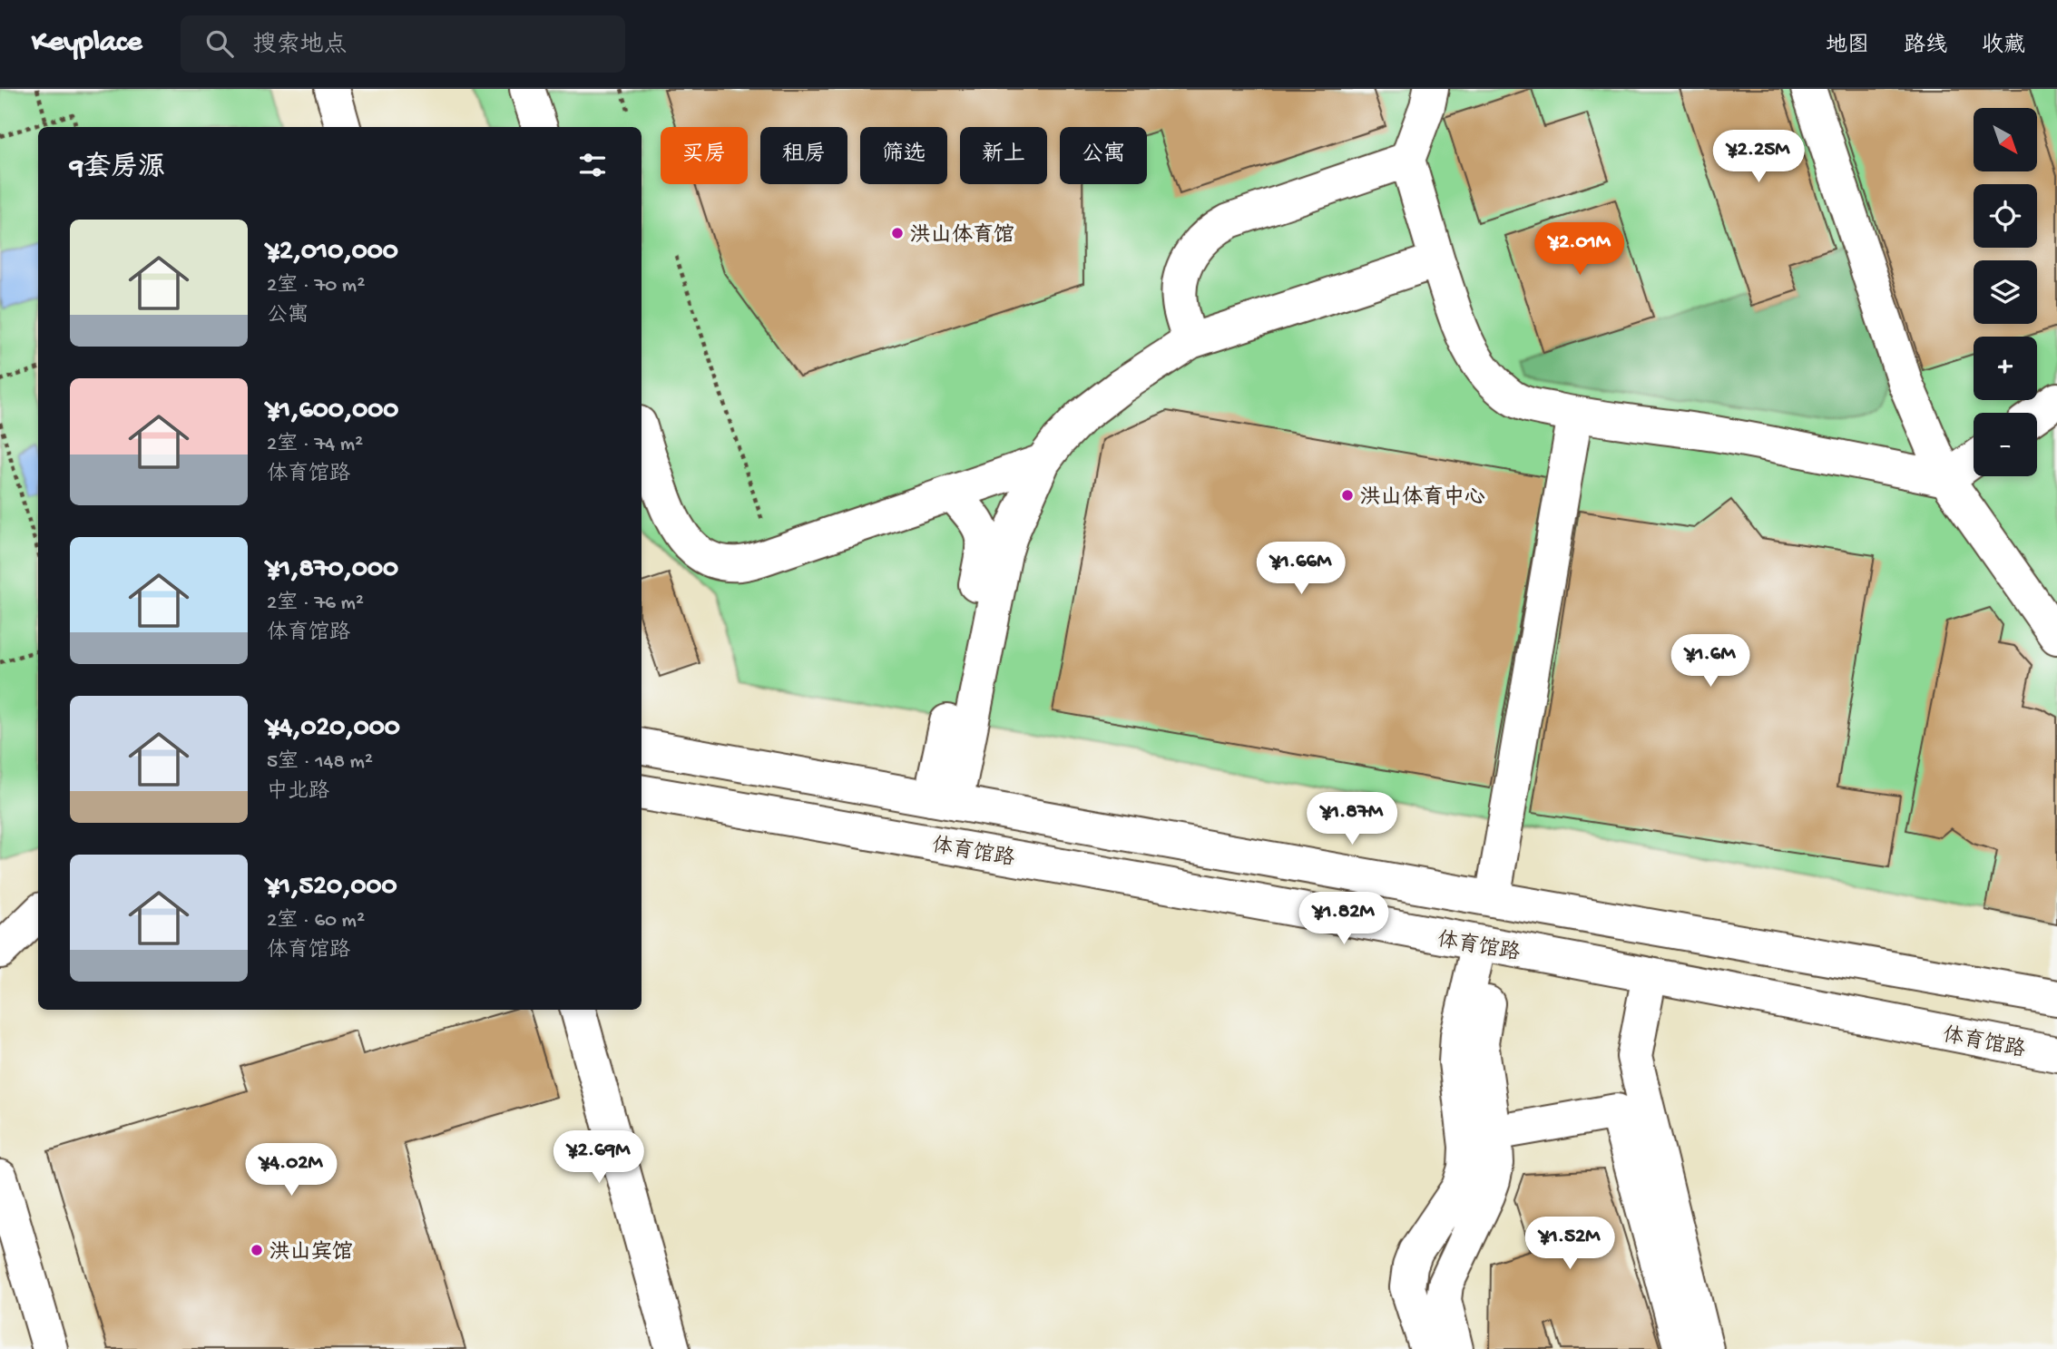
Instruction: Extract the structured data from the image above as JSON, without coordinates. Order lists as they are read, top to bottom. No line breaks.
{"streets":{"main road":["体育馆路"]},"places":["洪山体育馆","洪山体育中心","洪山宾馆"],"north":"bottom right","page":{"header":"Keyplace","search":"搜索地点","nav":["地图","路线","收藏"],"map_buttons":["+","−"],"chip":["买房","租房","筛选","新上","公寓"],"heading":"9套房源","price":["¥2.25M","¥2.01M","¥1.66M","¥1.6M","¥1.87M","¥1.82M","¥2.69M","¥4.02M","¥1.52M"],"list":[{"name":"¥2,010,000","note":"2室 · 70 m² · 公寓"},{"name":"¥1,600,000","note":"2室 · 74 m² · 体育馆路"},{"name":"¥1,870,000","note":"2室 · 76 m² · 体育馆路"},{"name":"¥4,020,000","note":"5室 · 148 m² · 中北路"},{"name":"¥1,520,000","note":"2室 · 60 m² · 体育馆路"}]}}
